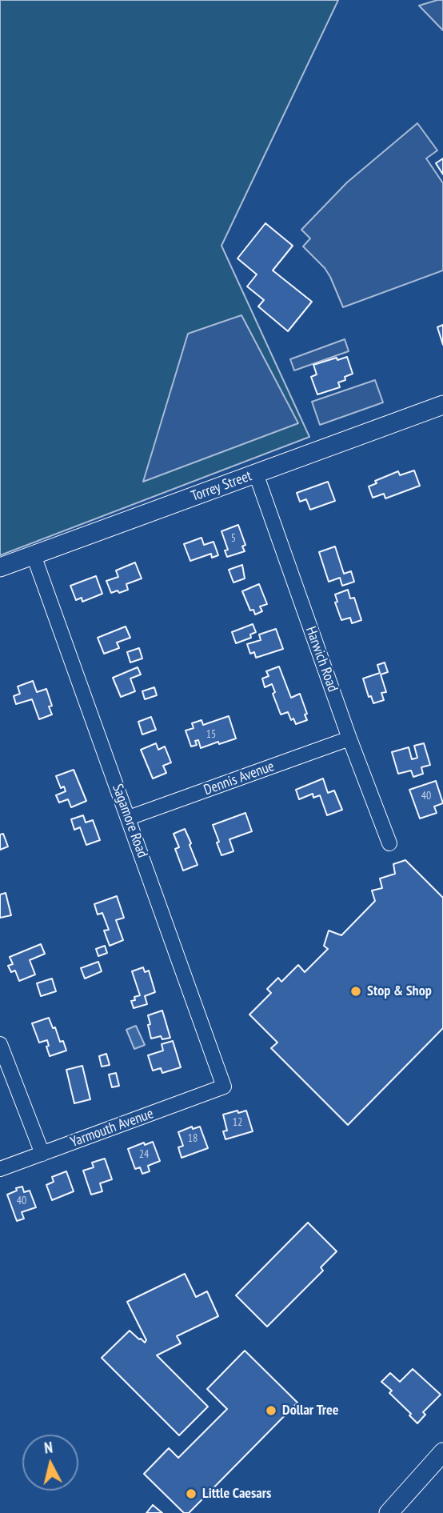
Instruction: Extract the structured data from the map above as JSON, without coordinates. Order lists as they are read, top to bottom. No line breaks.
{"streets":{"main road":["Torrey Street"],"street":["Harwich Road","Dennis Avenue","Sagamore Road","Yarmouth Avenue"]},"crossings":[["Torrey Street","Harwich Road"],["Torrey Street","Sagamore Road"],["Harwich Road","Dennis Avenue"],["Dennis Avenue","Sagamore Road"],["Sagamore Road","Yarmouth Avenue"]],"places":["Stop & Shop","Dollar Tree","Little Caesars"],"house_numbers":["5","15","40","12","18","24","40"],"north":"top"}
